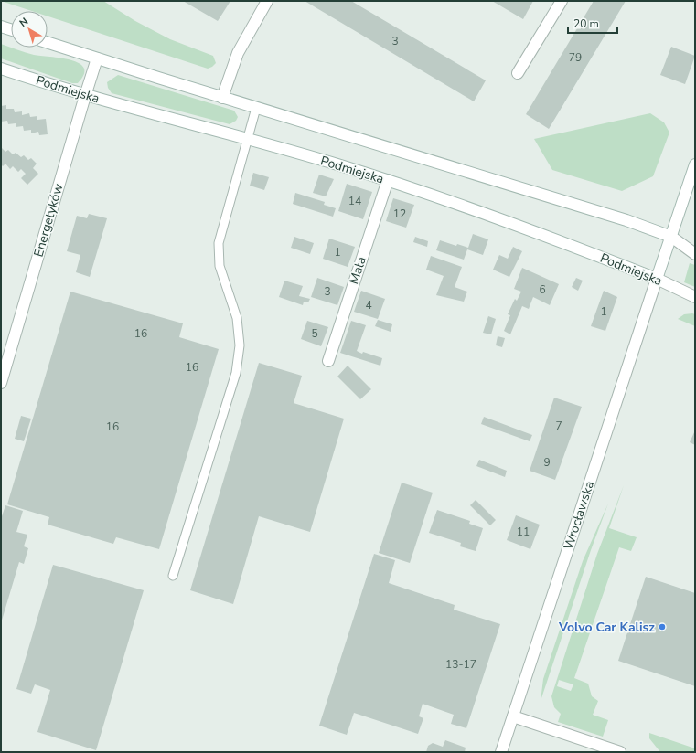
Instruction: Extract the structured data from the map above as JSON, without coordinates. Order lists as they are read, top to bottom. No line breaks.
{"streets":{"main road":["Podmiejska","Energetyków","Mała","Wrocławska"]},"crossings":[["Podmiejska","Energetyków"],["Podmiejska","Mała"],["Podmiejska","Wrocławska"]],"places":["Volvo Car Kalisz"],"house_numbers":["3","79","14","12","1","6","3","4","1","16","5","16","7","16","9","11","13-17"],"scale_bar":"20 m","north":"top left"}
